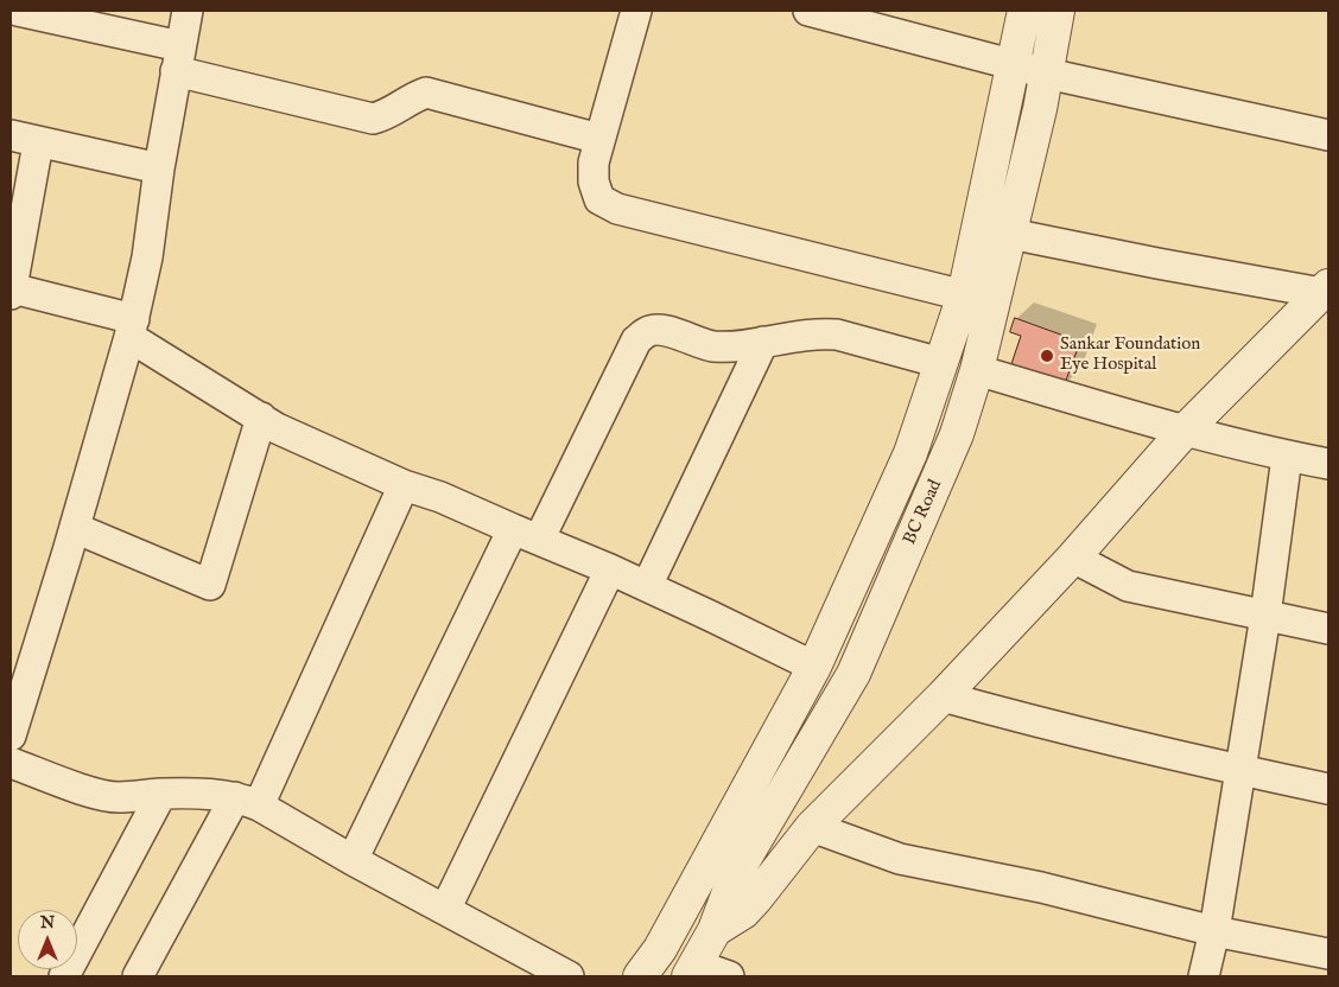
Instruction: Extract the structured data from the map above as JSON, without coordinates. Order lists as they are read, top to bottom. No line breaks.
{"streets":{"street":["BC Road"]},"places":["Sankar Foundation Eye Hospital"],"north":"top"}
